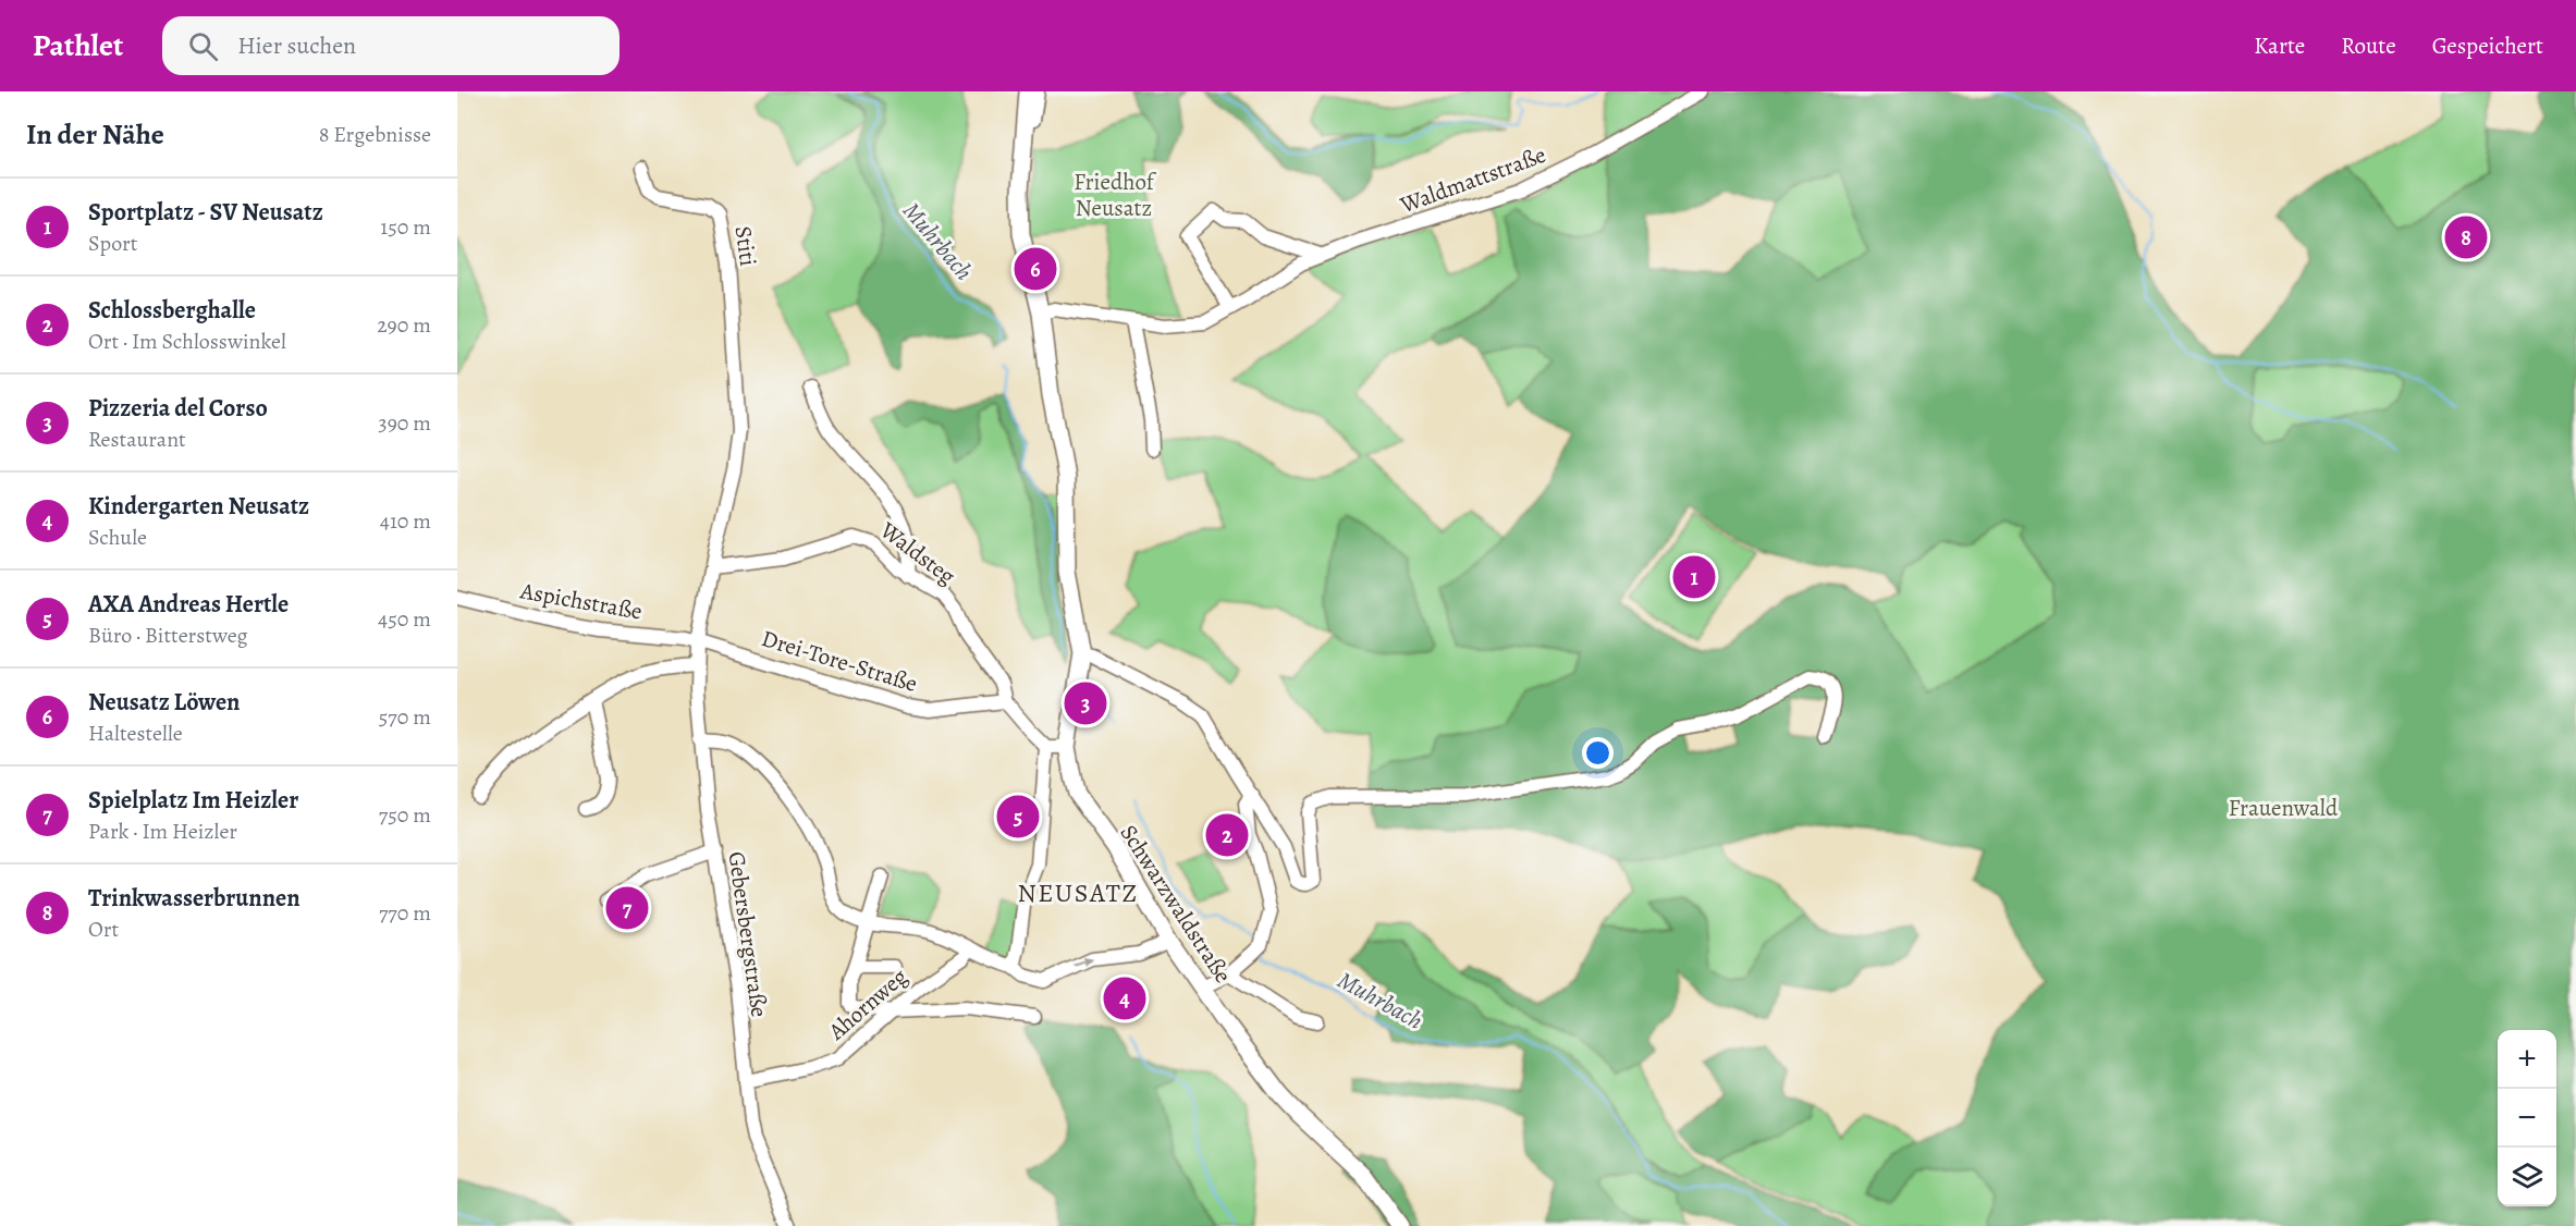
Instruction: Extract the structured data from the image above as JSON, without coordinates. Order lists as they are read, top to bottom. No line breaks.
{"streets":{"main road":["Schwarzwaldstraße"],"street":["Waldmattstraße","Stiti","Waldsteg","Aspichstraße","Drei-Tore-Straße","Gebersbergstraße","Ahornweg"]},"crossings":[["Waldmattstraße","Schwarzwaldstraße"],["Stiti","Gebersbergstraße"],["Waldsteg","Drei-Tore-Straße"],["Waldsteg","Gebersbergstraße"],["Aspichstraße","Drei-Tore-Straße"],["Aspichstraße","Gebersbergstraße"],["Drei-Tore-Straße","Gebersbergstraße"],["Gebersbergstraße","Ahornweg"]],"districts":["NEUSATZ"],"water":["Muhrbach"],"parks":["Friedhof Neusatz","Frauenwald"],"page":{"header":"Pathlet","search":"Hier suchen","nav":["Karte","Route","Gespeichert"],"heading":["In der Nähe","8 Ergebnisse"],"list":[{"mark":"1","name":"Sportplatz - SV Neusatz","note":"Sport","value":"150 m"},{"mark":"2","name":"Schlossberghalle","note":"Ort · Im Schlosswinkel","value":"290 m"},{"mark":"3","name":"Pizzeria del Corso","note":"Restaurant","value":"390 m"},{"mark":"4","name":"Kindergarten Neusatz","note":"Schule","value":"410 m"},{"mark":"5","name":"AXA Andreas Hertle","note":"Büro · Bitterstweg","value":"450 m"},{"mark":"6","name":"Neusatz Löwen","note":"Haltestelle","value":"570 m"},{"mark":"7","name":"Spielplatz Im Heizler","note":"Park · Im Heizler","value":"750 m"},{"mark":"8","name":"Trinkwasserbrunnen","note":"Ort","value":"770 m"}],"pins":["8","6","1","3","5","2","7","4"],"map_buttons":["+","−"]}}
